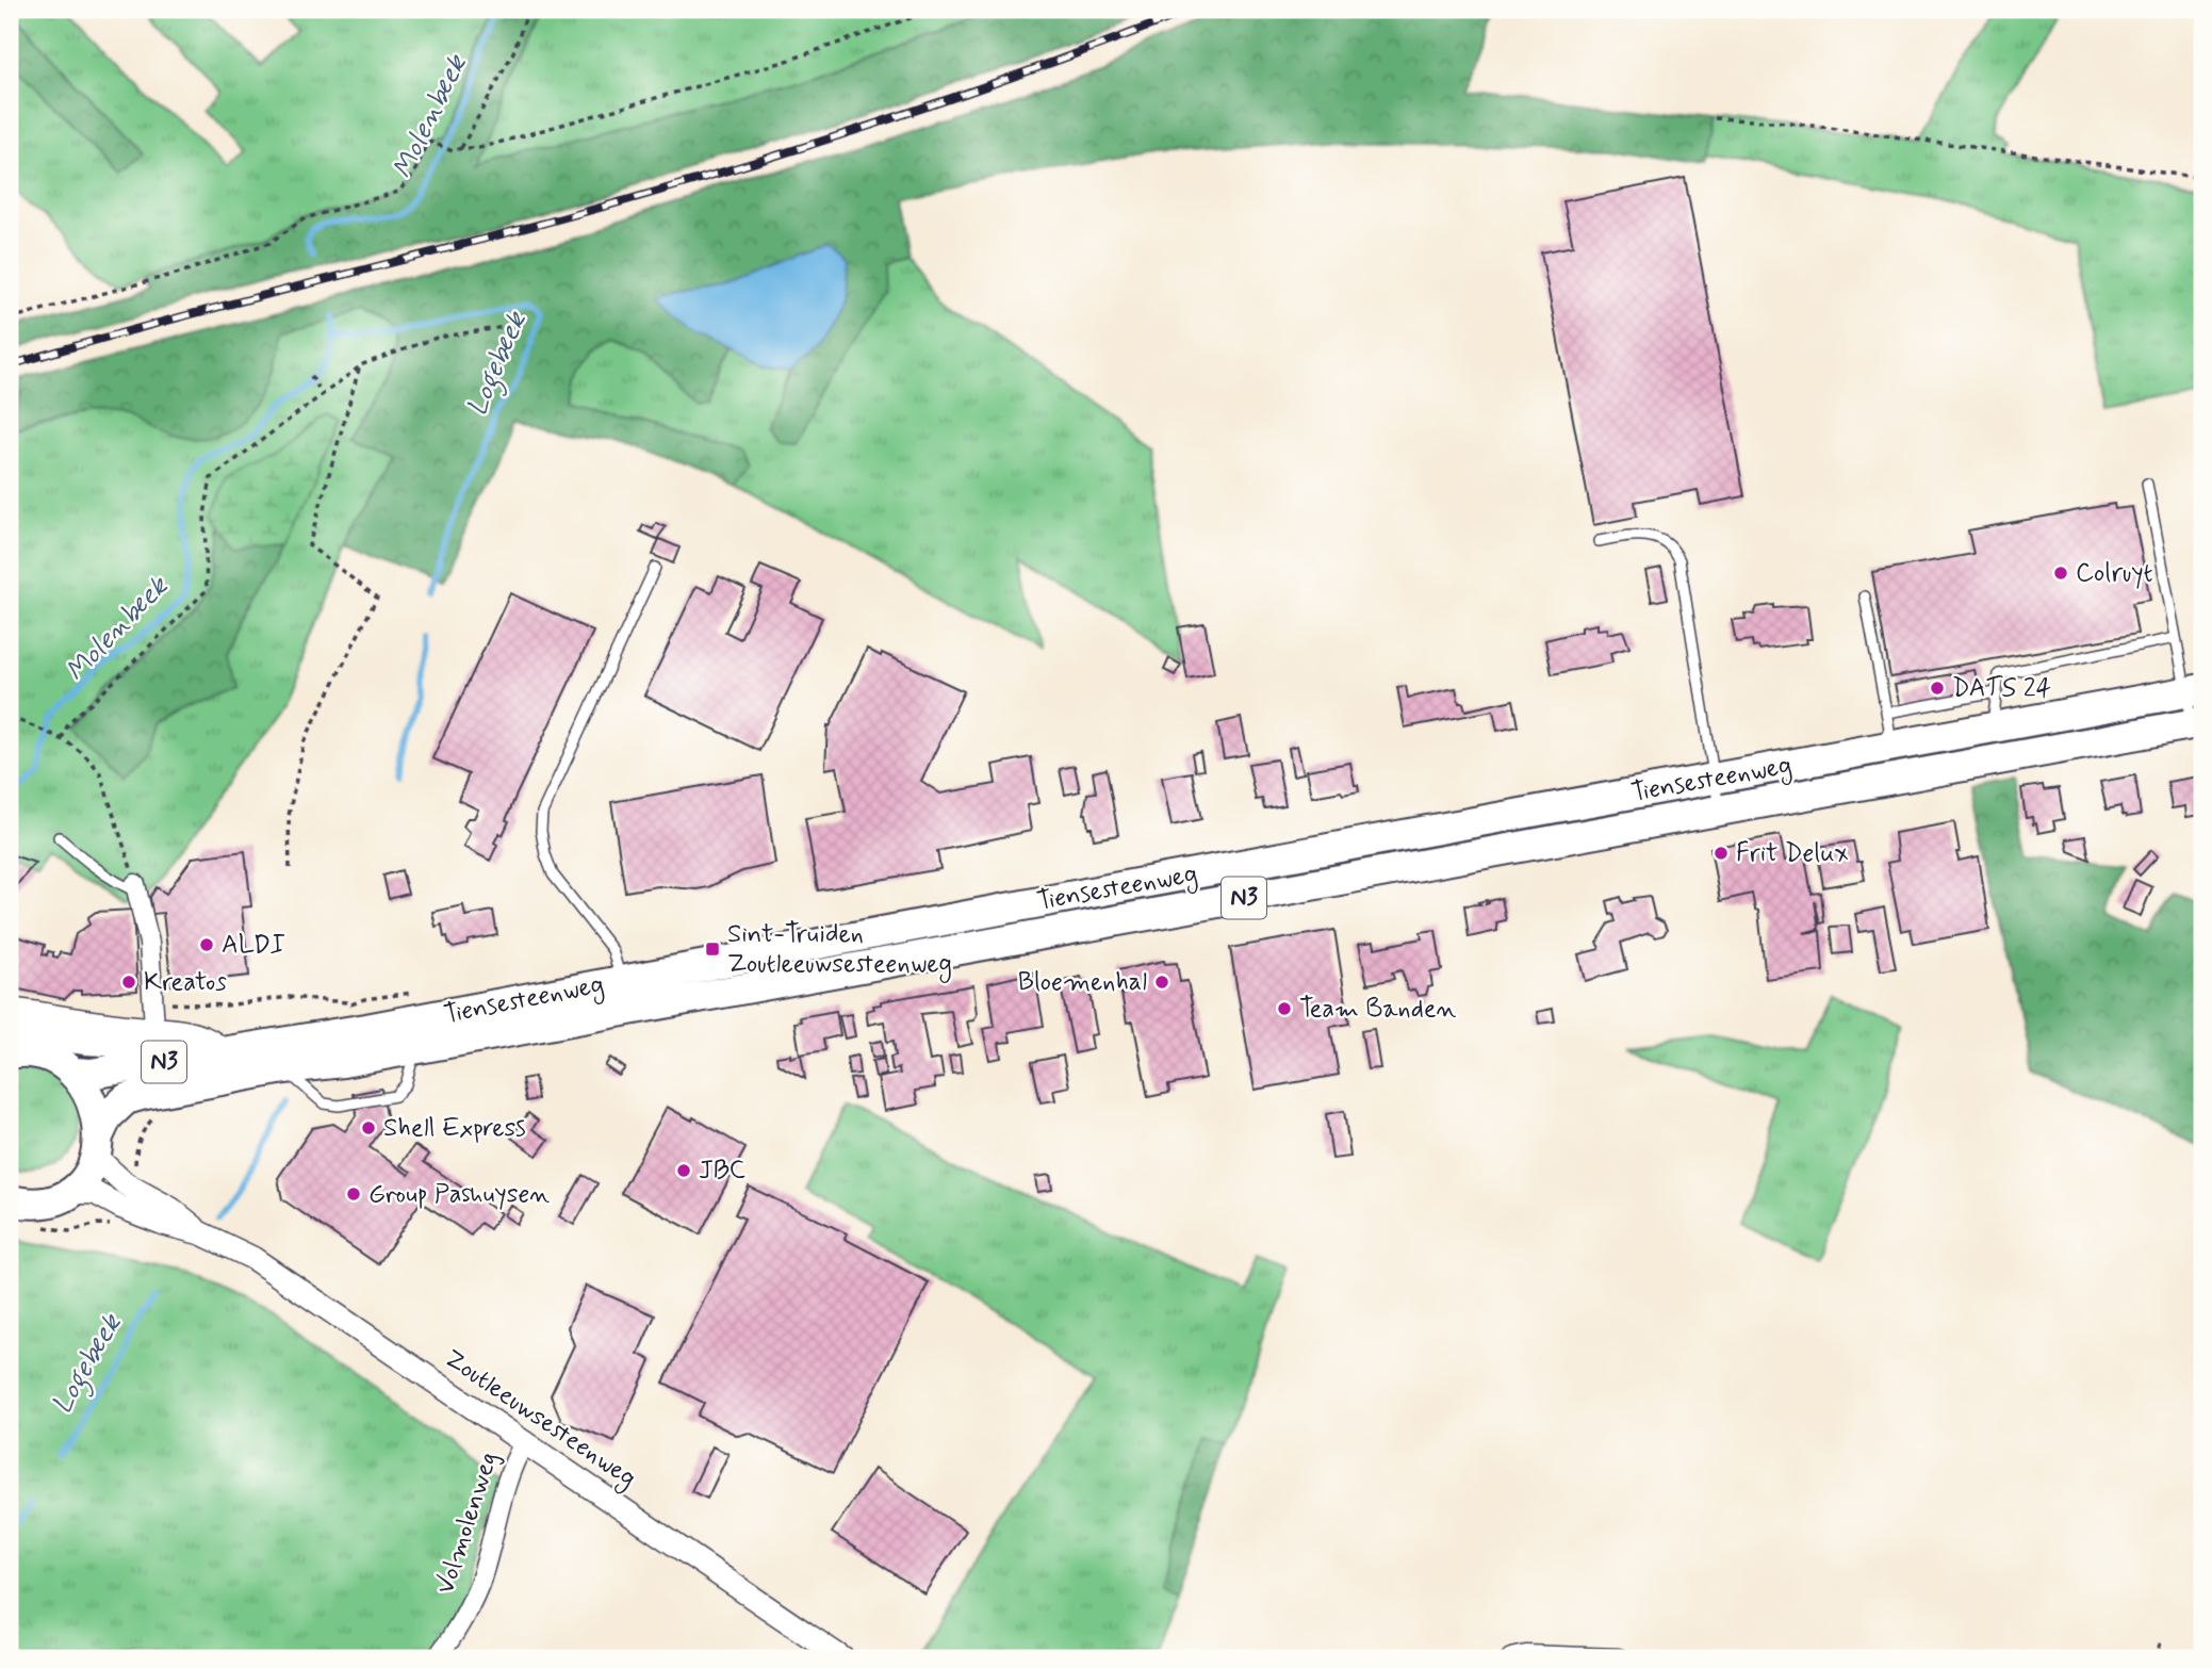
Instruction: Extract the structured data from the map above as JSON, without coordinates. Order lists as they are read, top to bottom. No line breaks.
{"streets":{"main road":["Tiensesteenweg","N3"],"street":["Zoutleeuwsesteenweg","Volmolenweg"]},"crossings":[["Tiensesteenweg","N3"],["Tiensesteenweg","Zoutleeuwsesteenweg"],["N3","Zoutleeuwsesteenweg"],["Zoutleeuwsesteenweg","Volmolenweg"]],"water":["Molenbeek","Logebeek"],"places":{"other":["Colruyt","DATS 24","Frit Delux","ALDI","Kreatos","Bloemenhal","Team Banden","Shell Express","JBC","Group Pashuysen"],"transit":["Sint-Truiden Zoutleeuwsesteenweg"]}}
